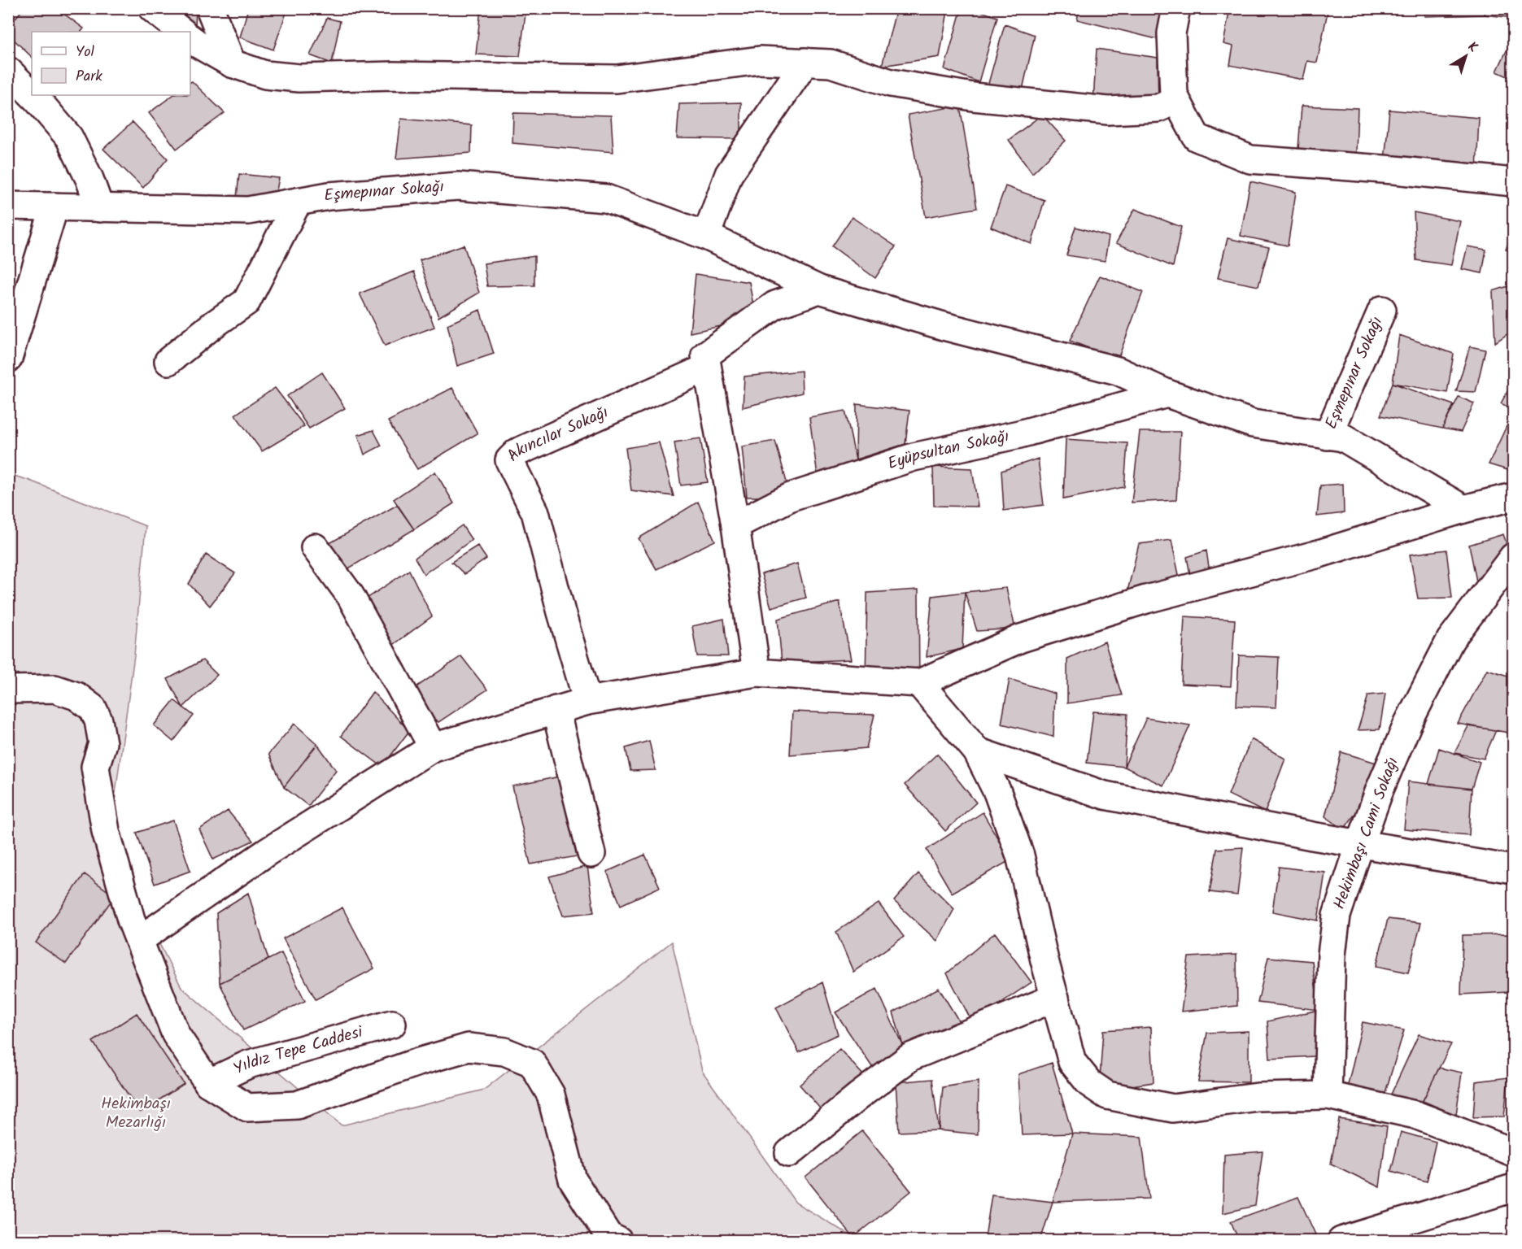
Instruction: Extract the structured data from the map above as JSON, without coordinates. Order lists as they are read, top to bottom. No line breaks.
{"streets":{"street":["Eşmepınar Sokağı","Akıncılar Sokağı","Eyüpsultan Sokağı","Hekimbaşı Cami Sokağı","Yıldız Tepe Caddesi"]},"crossings":[["Eşmepınar Sokağı","Eyüpsultan Sokağı"]],"parks":["Hekimbaşı Mezarlığı"],"legend":["Yol","Park"],"north":"top right"}
